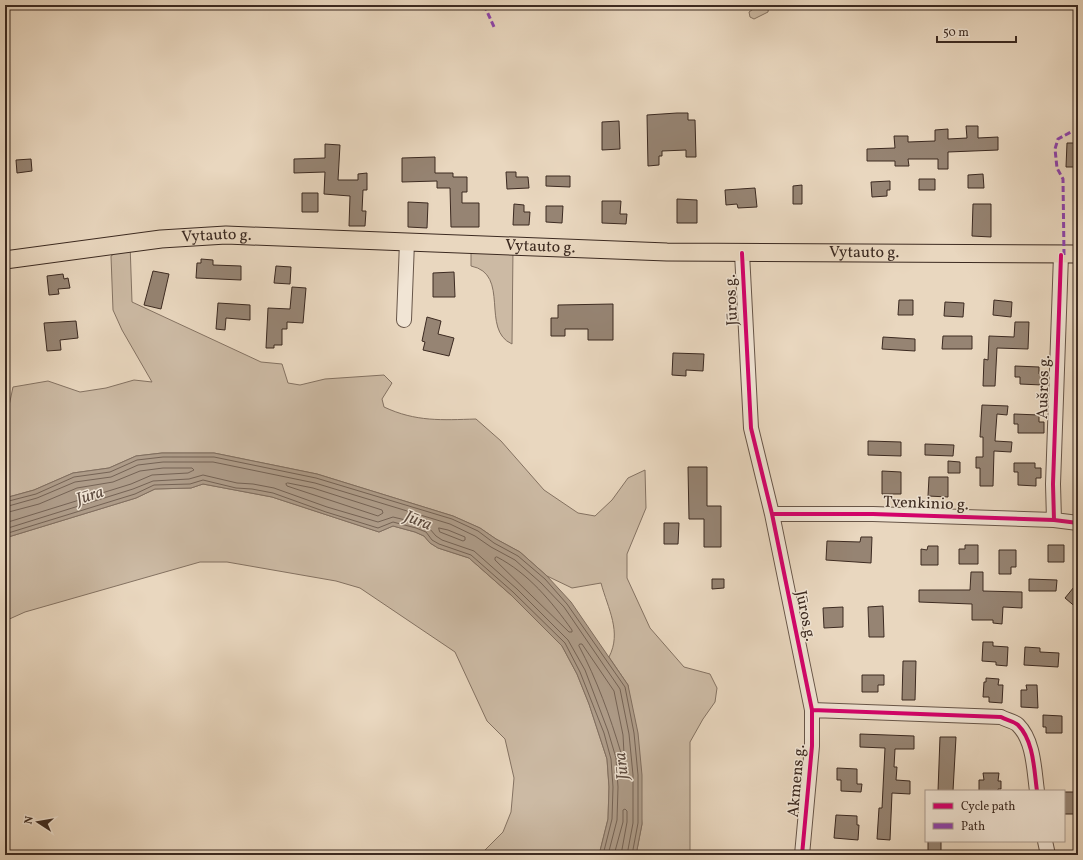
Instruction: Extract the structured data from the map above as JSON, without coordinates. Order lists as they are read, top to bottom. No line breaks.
{"streets":{"main road":["Vytauto g."],"street":["Jūros g.","Aušros g.","Tvenkinio g.","Akmens g."]},"crossings":[["Vytauto g.","Jūros g."],["Vytauto g.","Aušros g."],["Jūros g.","Tvenkinio g."],["Jūros g.","Akmens g."],["Aušros g.","Tvenkinio g."]],"water":["Jūra"],"legend":["Cycle path","Path"],"scale_bar":"50 m","north":"left"}
